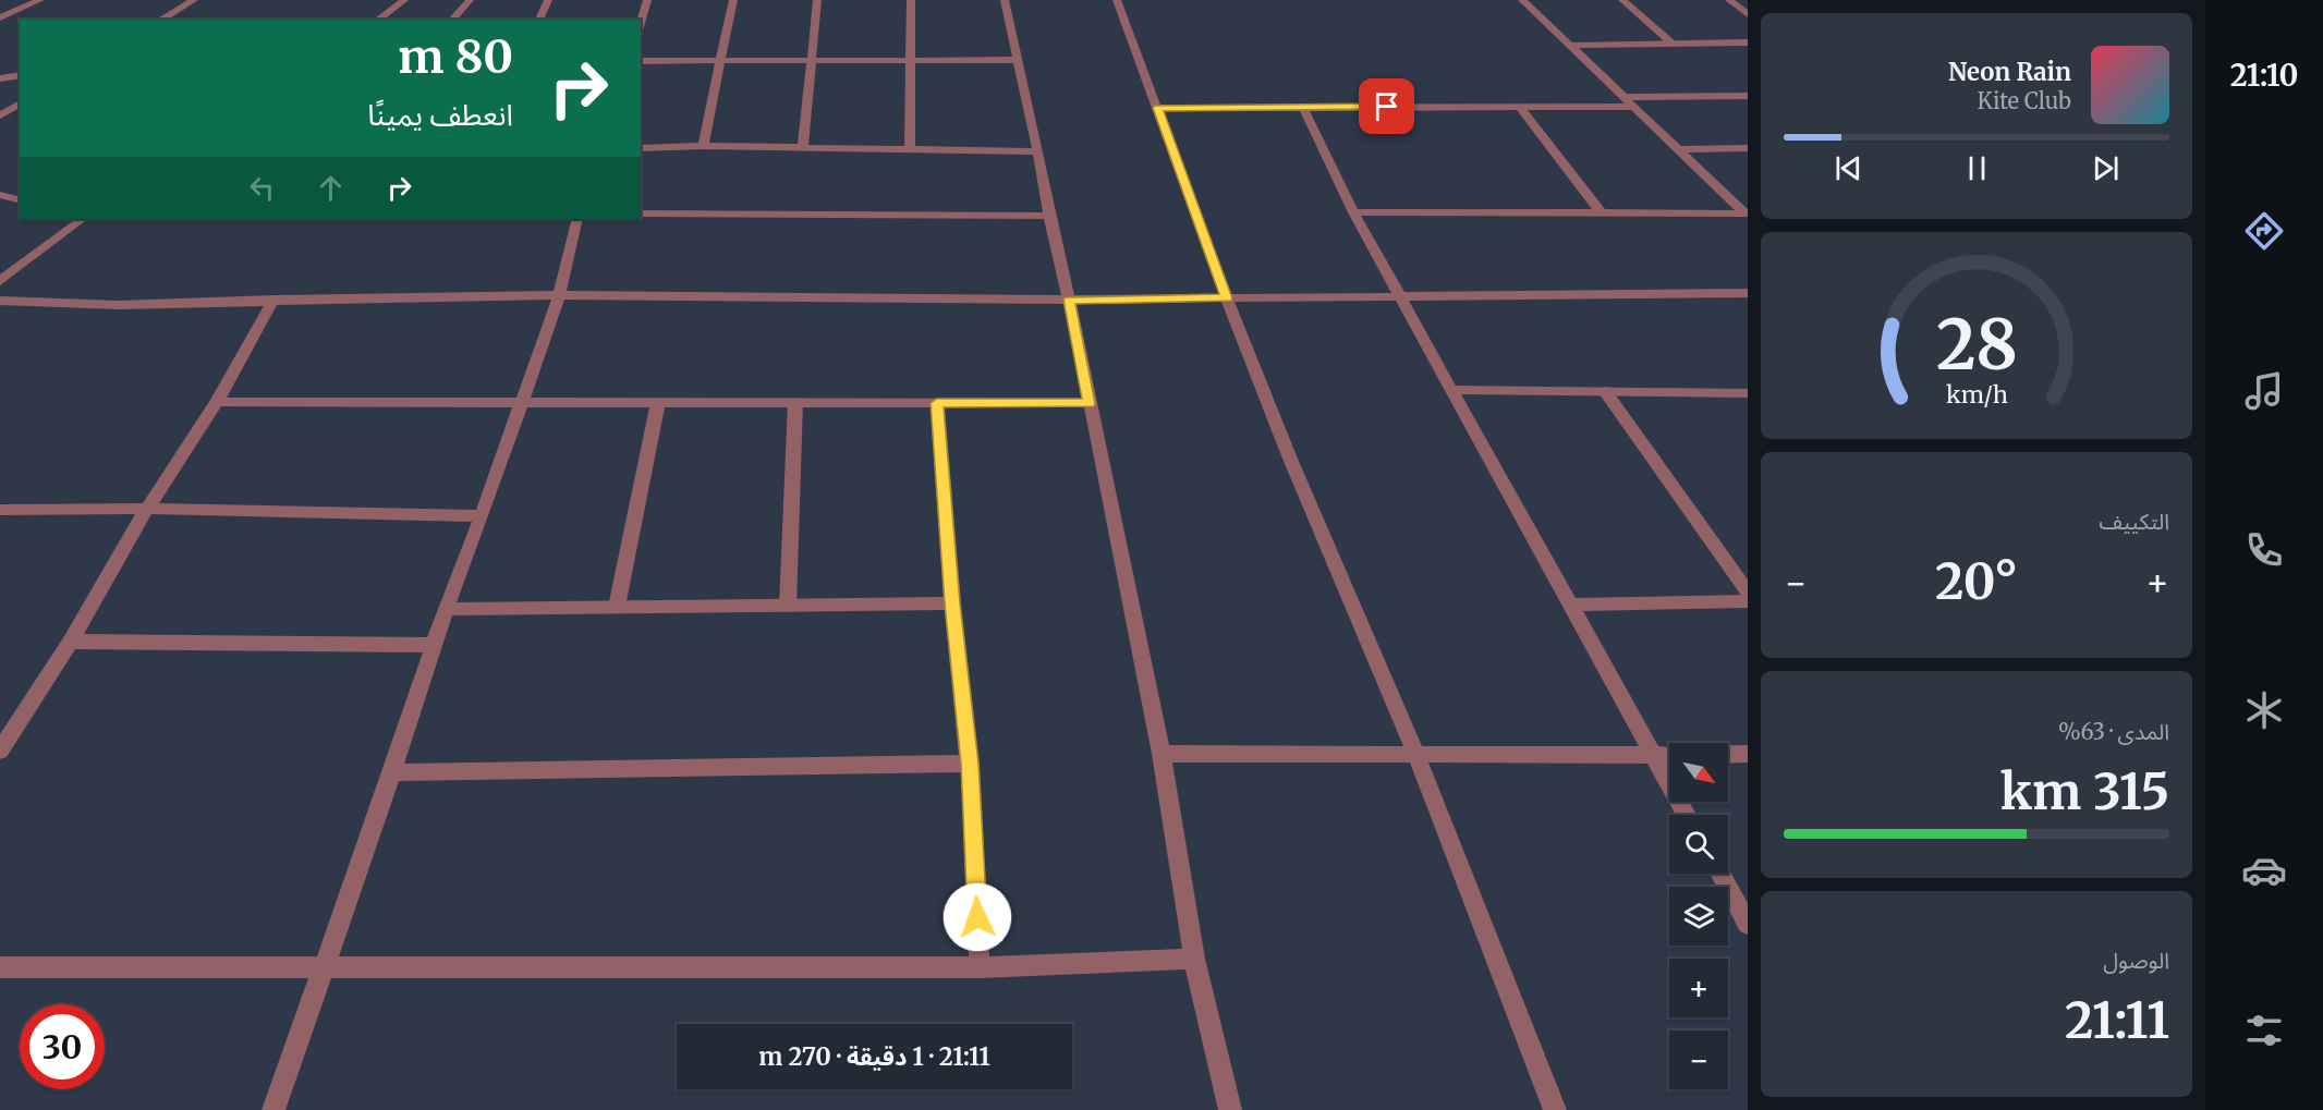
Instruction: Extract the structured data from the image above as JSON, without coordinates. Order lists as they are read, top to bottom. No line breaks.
{"north":"bottom right","page":{"tabs":"21:10","turn":["80 m","انعطف يمينًا"],"song":["Neon Rain","Kite Club"],"tile":["التكييف",["المدى · 63%","315 km"],["الوصول","21:11"]],"heat":["−","20°","+"],"map_buttons":["+","−"],"limit":"30","trip":"21:11 · 1 دقيقة · 270 m","gauge":["28","km/h"]}}
